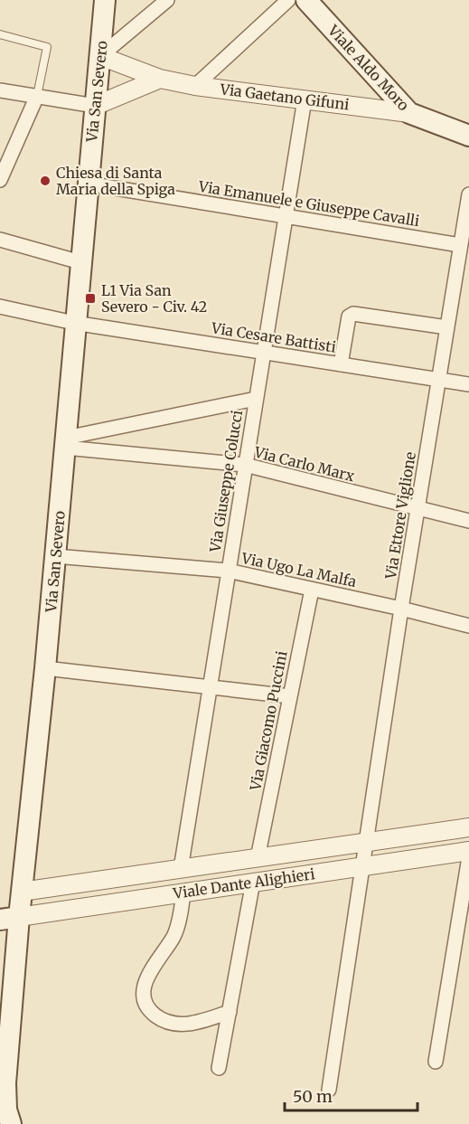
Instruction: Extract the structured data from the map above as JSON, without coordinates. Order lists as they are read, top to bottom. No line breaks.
{"streets":{"main road":["Viale Aldo Moro","Via San Severo"],"street":["Via Gaetano Gifuni","Via Emanuele e Giuseppe Cavalli","Via Cesare Battisti","Via Carlo Marx","Via Giuseppe Colucci","Via Ettore Viglione","Via Ugo La Malfa","Via Giacomo Puccini","Viale Dante Alighieri"]},"crossings":[["Viale Aldo Moro","Via Gaetano Gifuni"],["Via San Severo","Via Gaetano Gifuni"],["Via San Severo","Via Emanuele e Giuseppe Cavalli"],["Via San Severo","Via Cesare Battisti"],["Via San Severo","Via Carlo Marx"],["Via San Severo","Via Ugo La Malfa"],["Via San Severo","Viale Dante Alighieri"],["Via Gaetano Gifuni","Via Giuseppe Colucci"],["Via Emanuele e Giuseppe Cavalli","Via Giuseppe Colucci"],["Via Emanuele e Giuseppe Cavalli","Via Ettore Viglione"],["Via Cesare Battisti","Via Giuseppe Colucci"],["Via Cesare Battisti","Via Ettore Viglione"],["Via Carlo Marx","Via Giuseppe Colucci"],["Via Carlo Marx","Via Ettore Viglione"],["Via Giuseppe Colucci","Via Ugo La Malfa"],["Via Giuseppe Colucci","Viale Dante Alighieri"],["Via Ettore Viglione","Via Ugo La Malfa"],["Via Ettore Viglione","Viale Dante Alighieri"],["Via Ugo La Malfa","Via Giacomo Puccini"],["Via Giacomo Puccini","Viale Dante Alighieri"]],"places":{"other":["Chiesa di Santa Maria della Spiga"],"transit":["L1 Via San Severo - Civ. 42"]},"scale_bar":"50 m"}
